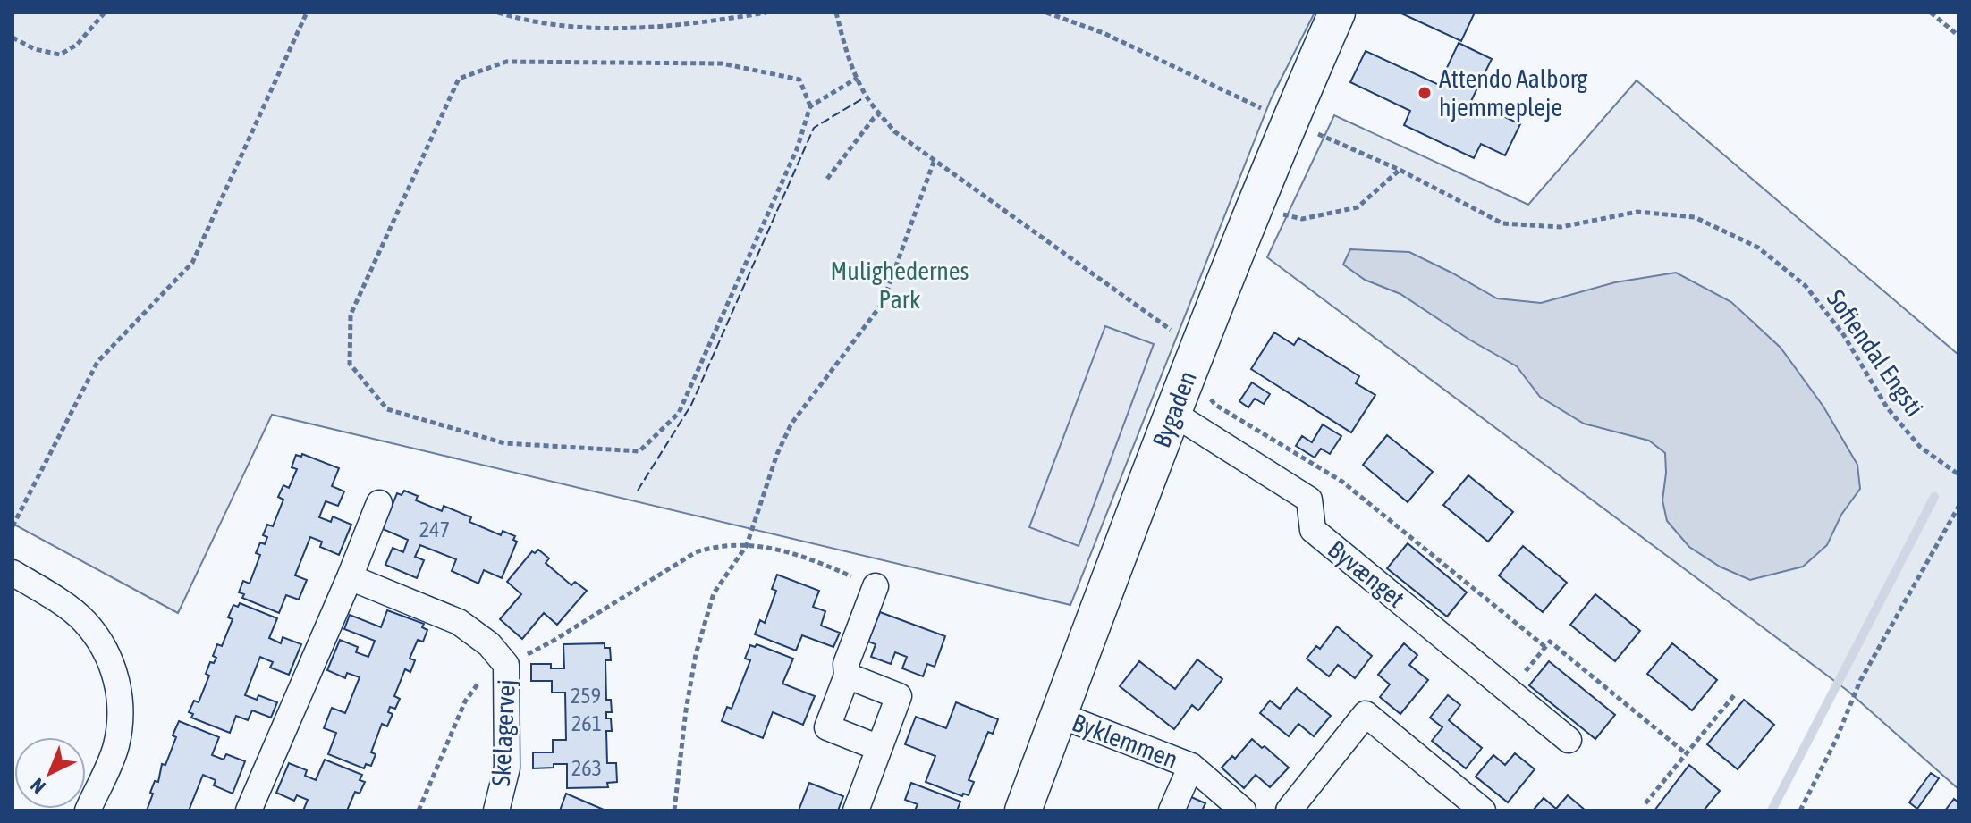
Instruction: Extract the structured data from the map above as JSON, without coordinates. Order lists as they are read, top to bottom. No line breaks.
{"streets":{"street":["Bygaden","Byvænget","Skelagervej","Byklemmen"],"path":["Sofiendal Engsti"]},"crossings":[["Sofiendal Engsti","Bygaden"],["Bygaden","Byvænget"],["Bygaden","Byklemmen"]],"parks":["Mulighedernes Park"],"places":["Attendo Aalborg hjemmepleje"],"house_numbers":["247","259","261","263"],"north":"bottom left"}
